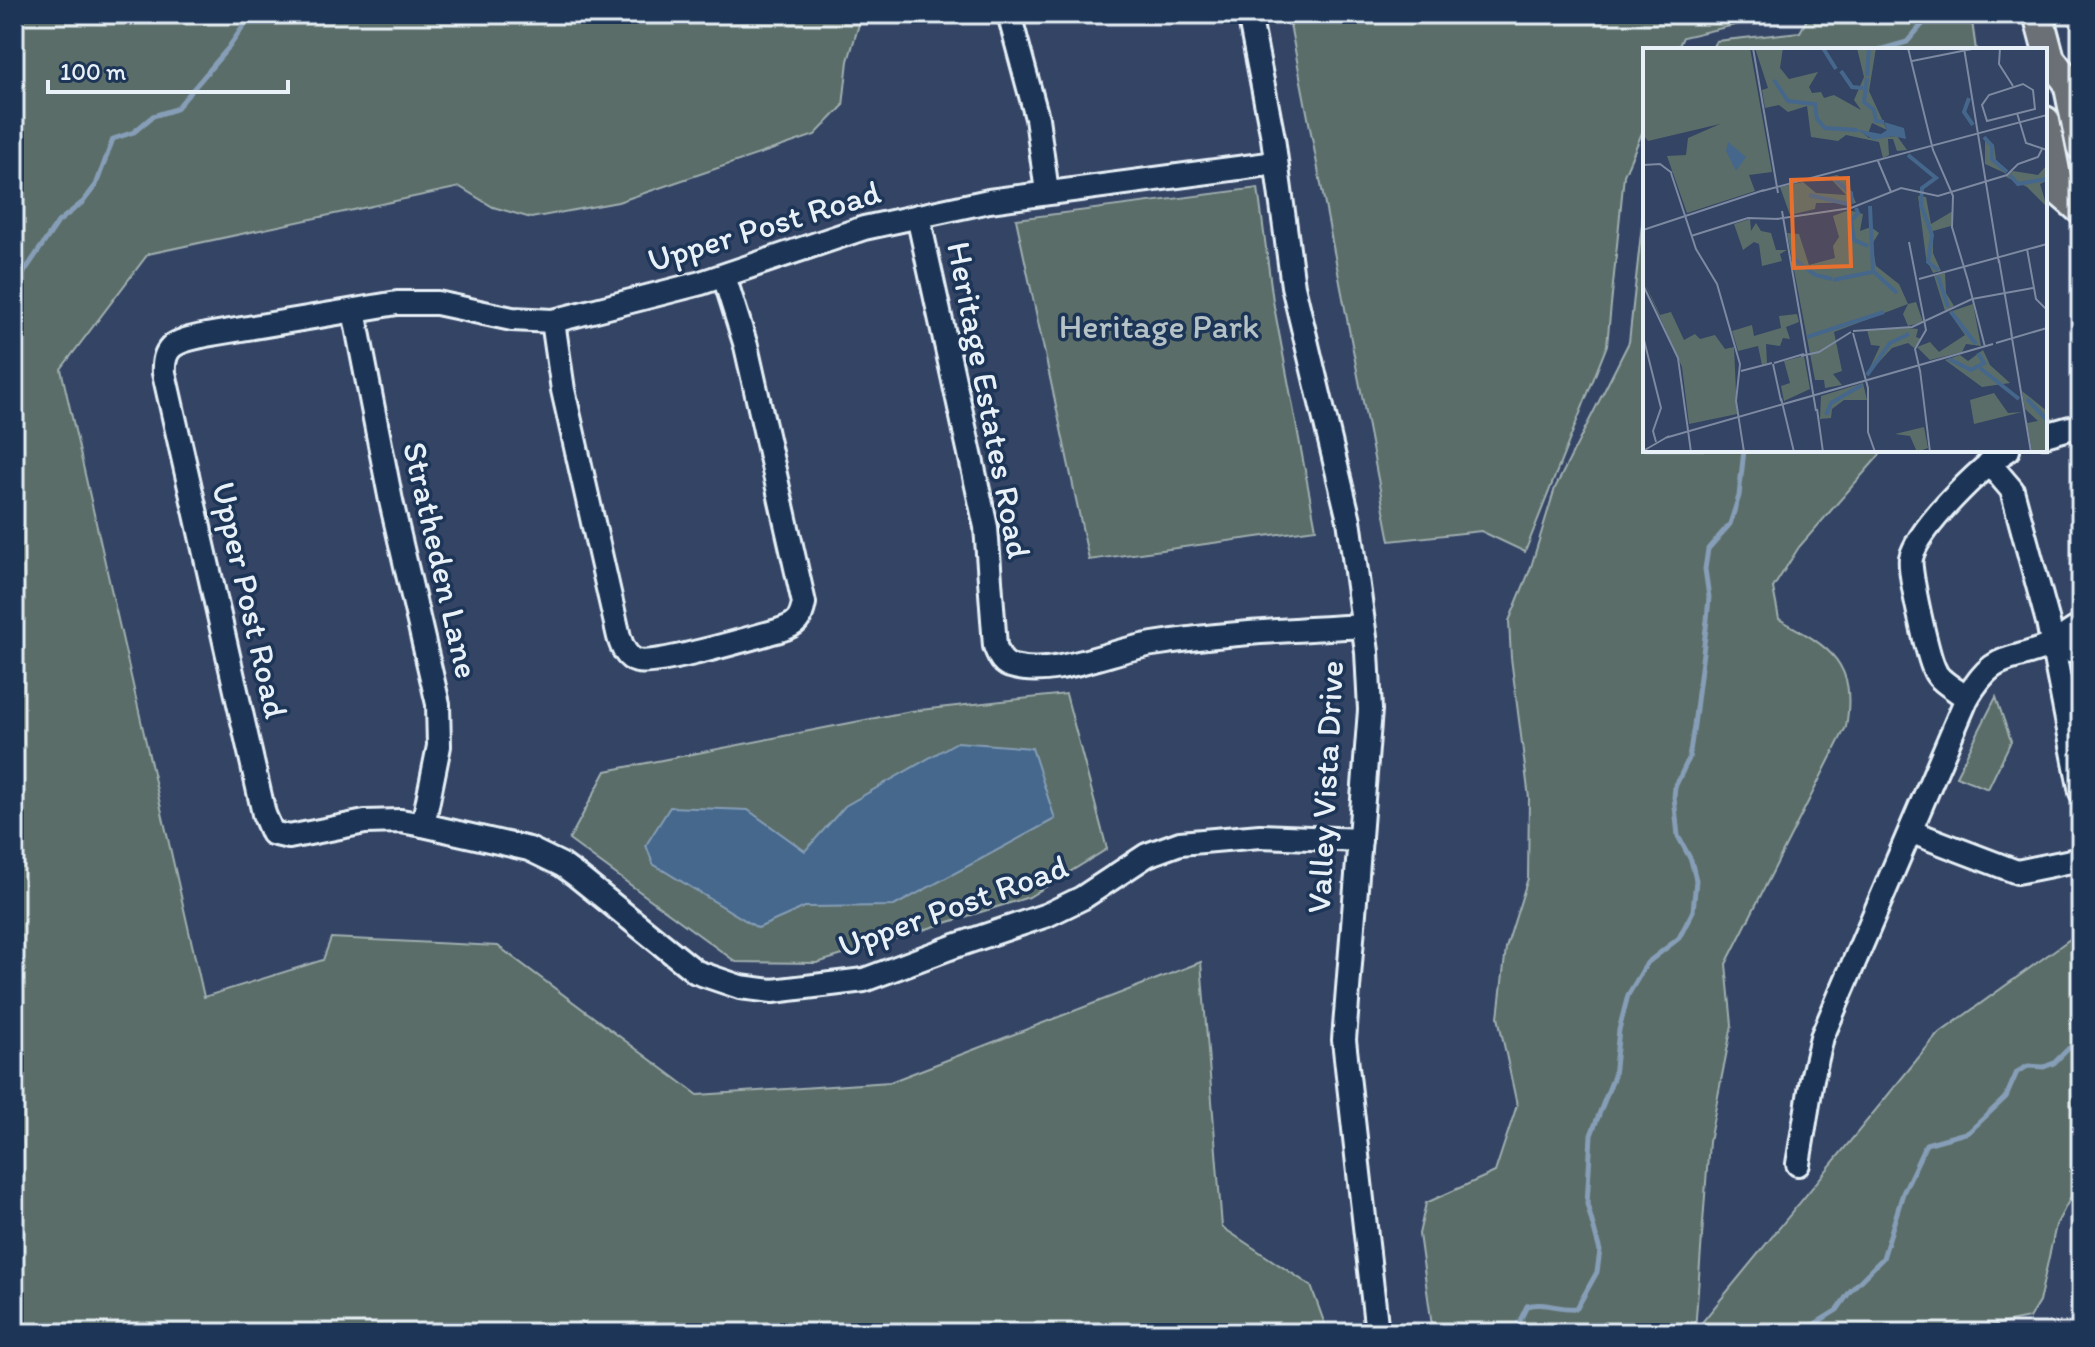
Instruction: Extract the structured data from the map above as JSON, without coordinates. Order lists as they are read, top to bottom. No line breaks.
{"streets":{"street":["Upper Post Road","Heritage Estates Road","Stratheden Lane","Valley Vista Drive"]},"crossings":[["Upper Post Road","Heritage Estates Road"],["Upper Post Road","Stratheden Lane"],["Upper Post Road","Valley Vista Drive"],["Heritage Estates Road","Valley Vista Drive"]],"parks":["Heritage Park"],"scale_bar":"100 m"}
